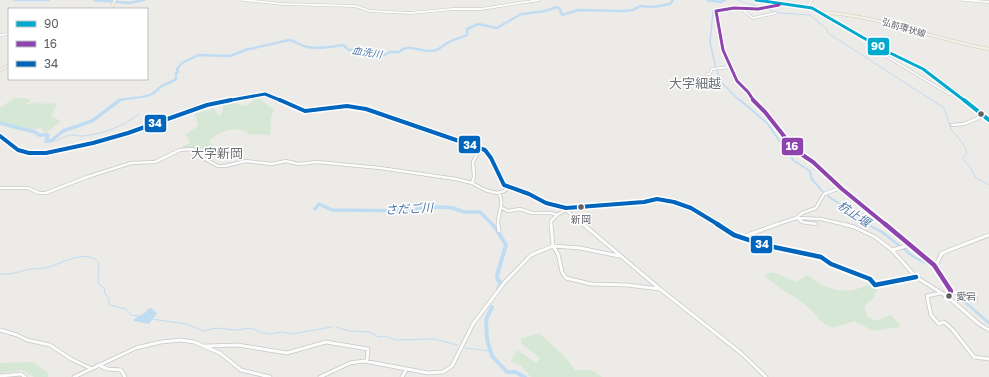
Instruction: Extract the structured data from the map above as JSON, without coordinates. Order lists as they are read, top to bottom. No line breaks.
{"streets":{"main road":["弘前環状線"]},"districts":["大字細越","大字新岡"],"water":["血洗川","さだご川","杭止堰"],"places":["新岡","愛宕"],"lines":["transit line 90","transit line 16","transit line 34"],"legend":["90","16","34"]}
